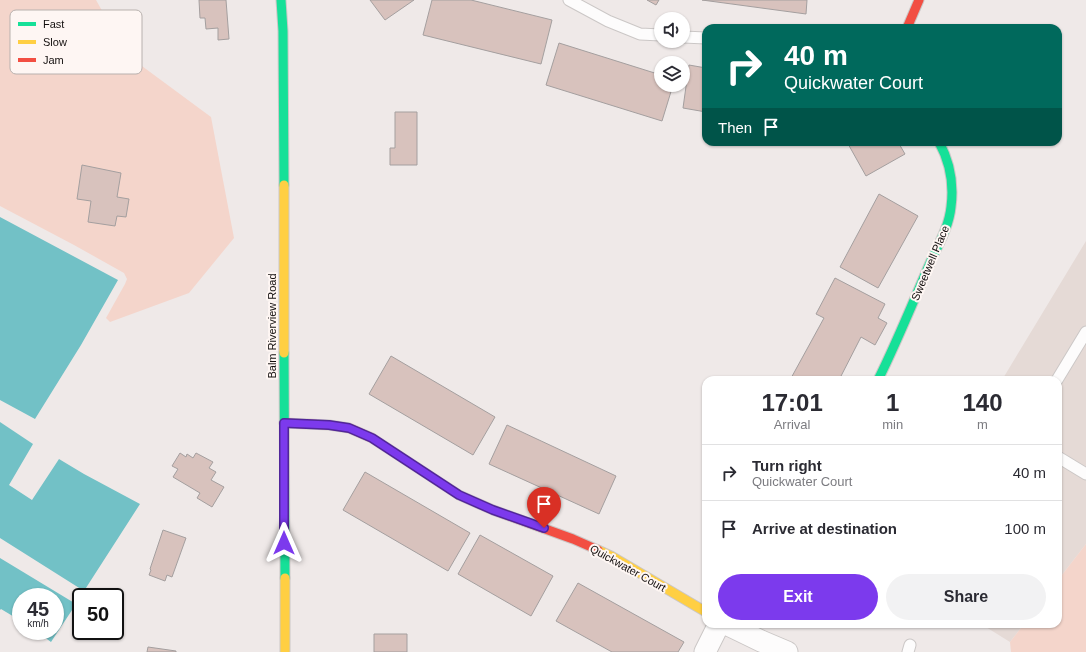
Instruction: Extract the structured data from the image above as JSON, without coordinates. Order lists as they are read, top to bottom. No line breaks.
{"streets":{"street":["Sweetwell Place","Balm Riverview Road","Quickwater Court"]},"crossings":[["Balm Riverview Road","Quickwater Court"]],"legend":["Fast","Slow","Jam"],"page":{"turn":["40 m","Quickwater Court"],"then":"Then","eta":["17:01","Arrival","1","min","140","m"],"list":[{"name":"Turn right","note":"Quickwater Court","value":"40 m"},{"name":"Arrive at destination","value":"100 m"}],"buttons":["Exit","Share"],"speed":"45 km/h","limit":"50"}}
